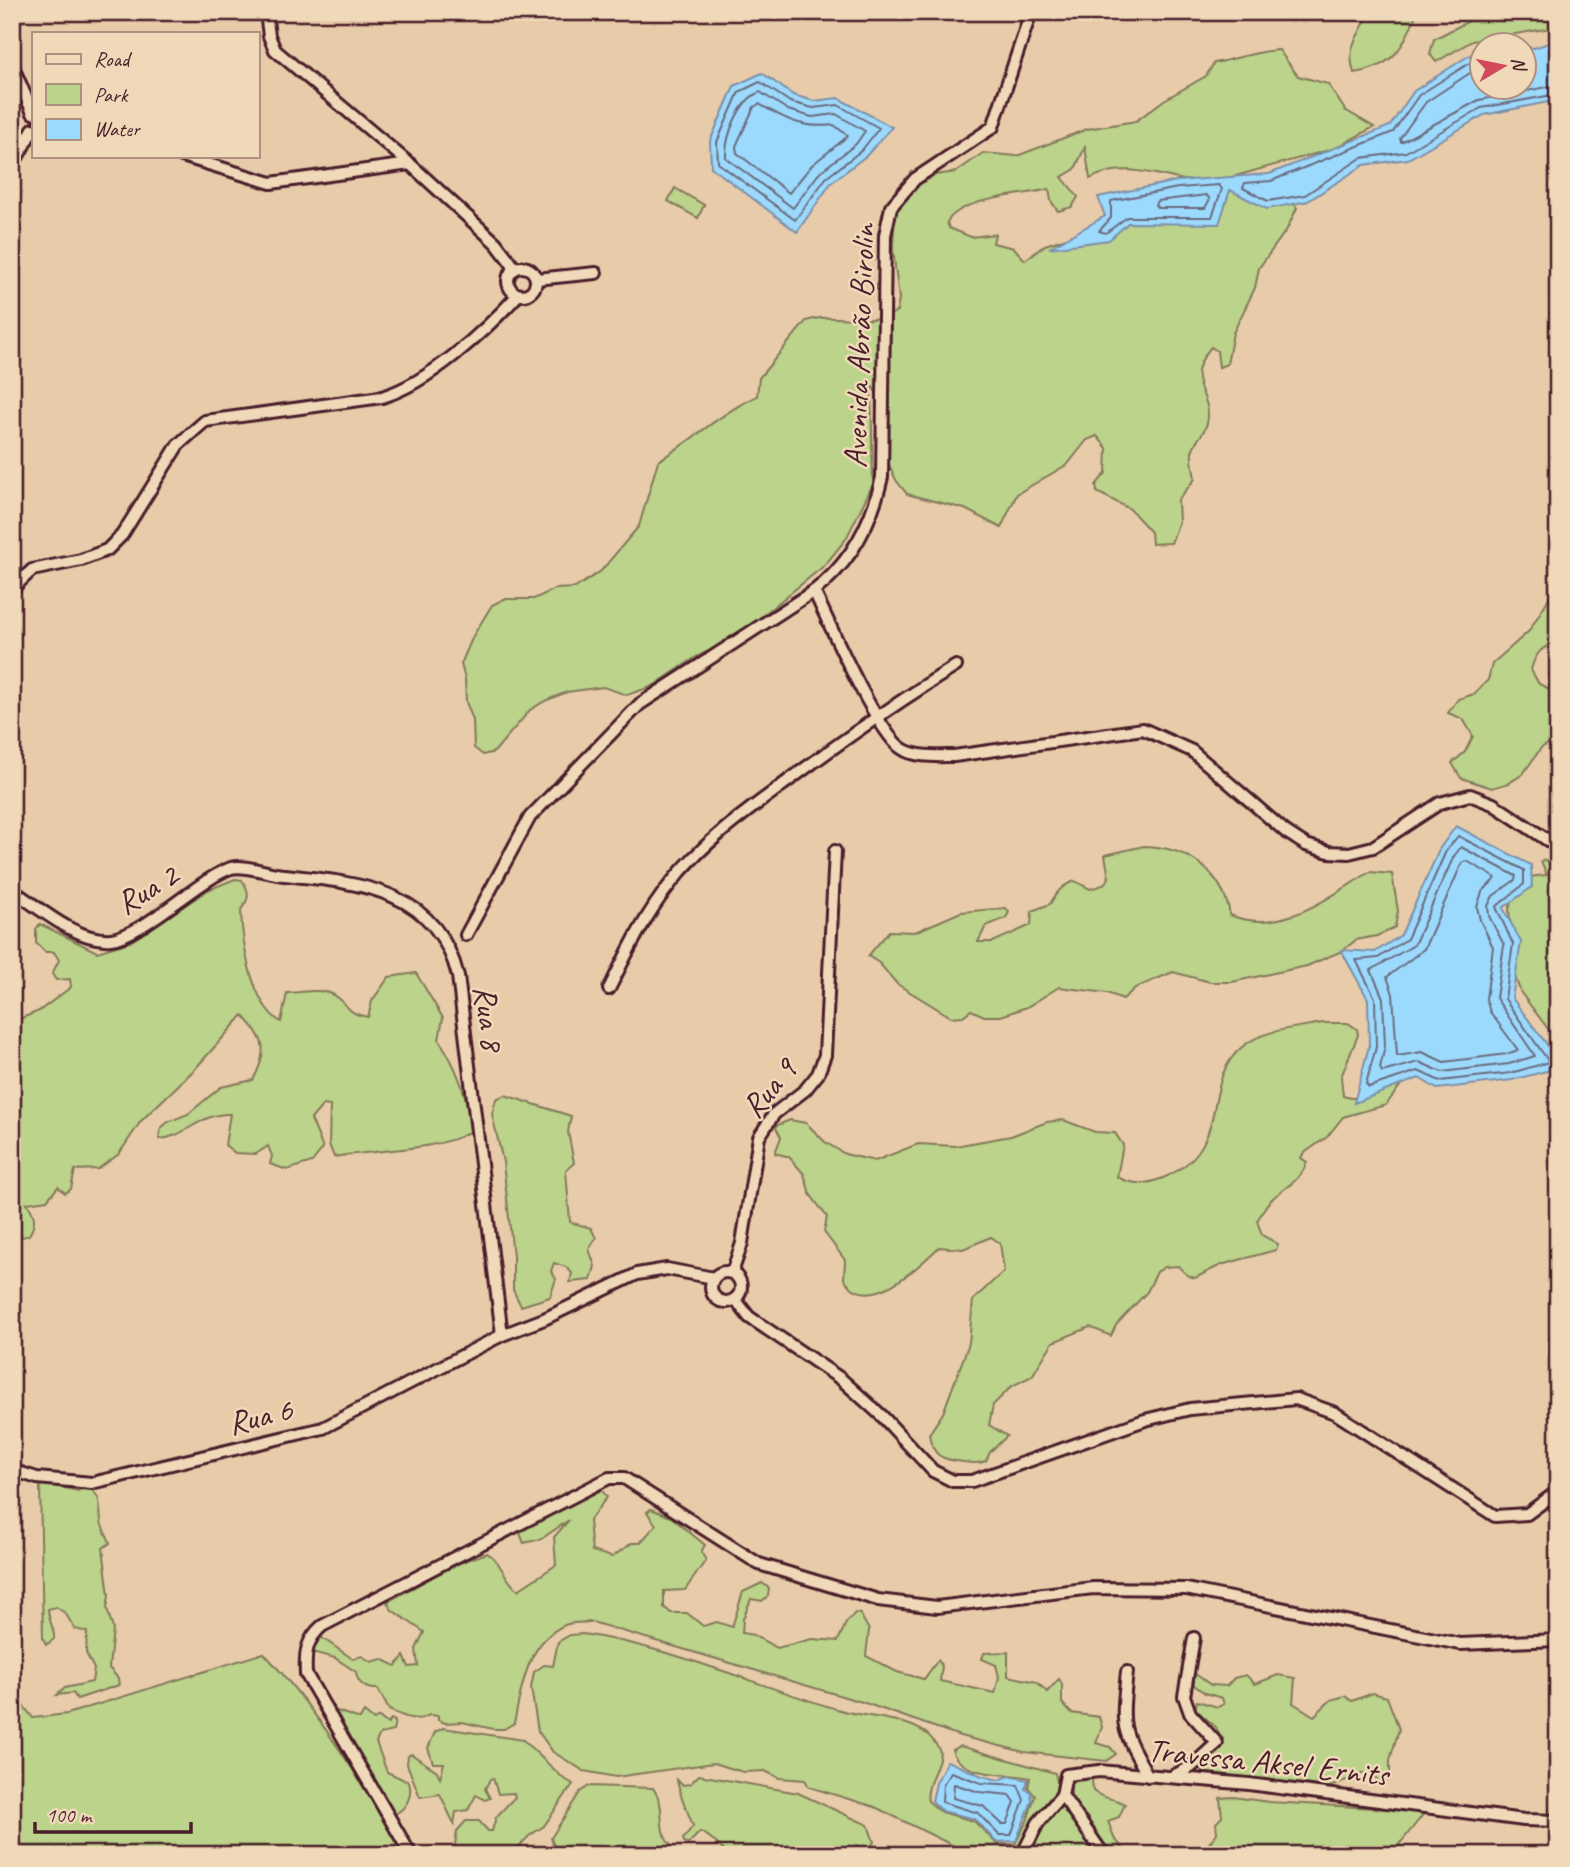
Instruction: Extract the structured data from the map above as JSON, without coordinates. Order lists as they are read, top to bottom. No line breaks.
{"streets":{"street":["Avenida Abrão Birolin","Rua 2","Rua 8","Rua 9","Rua 6","Travessa Aksel Ernits"]},"crossings":[["Rua 2","Rua 8"],["Rua 8","Rua 6"],["Rua 9","Rua 6"]],"legend":["Road","Park","Water"],"scale_bar":"100 m","north":"right"}
